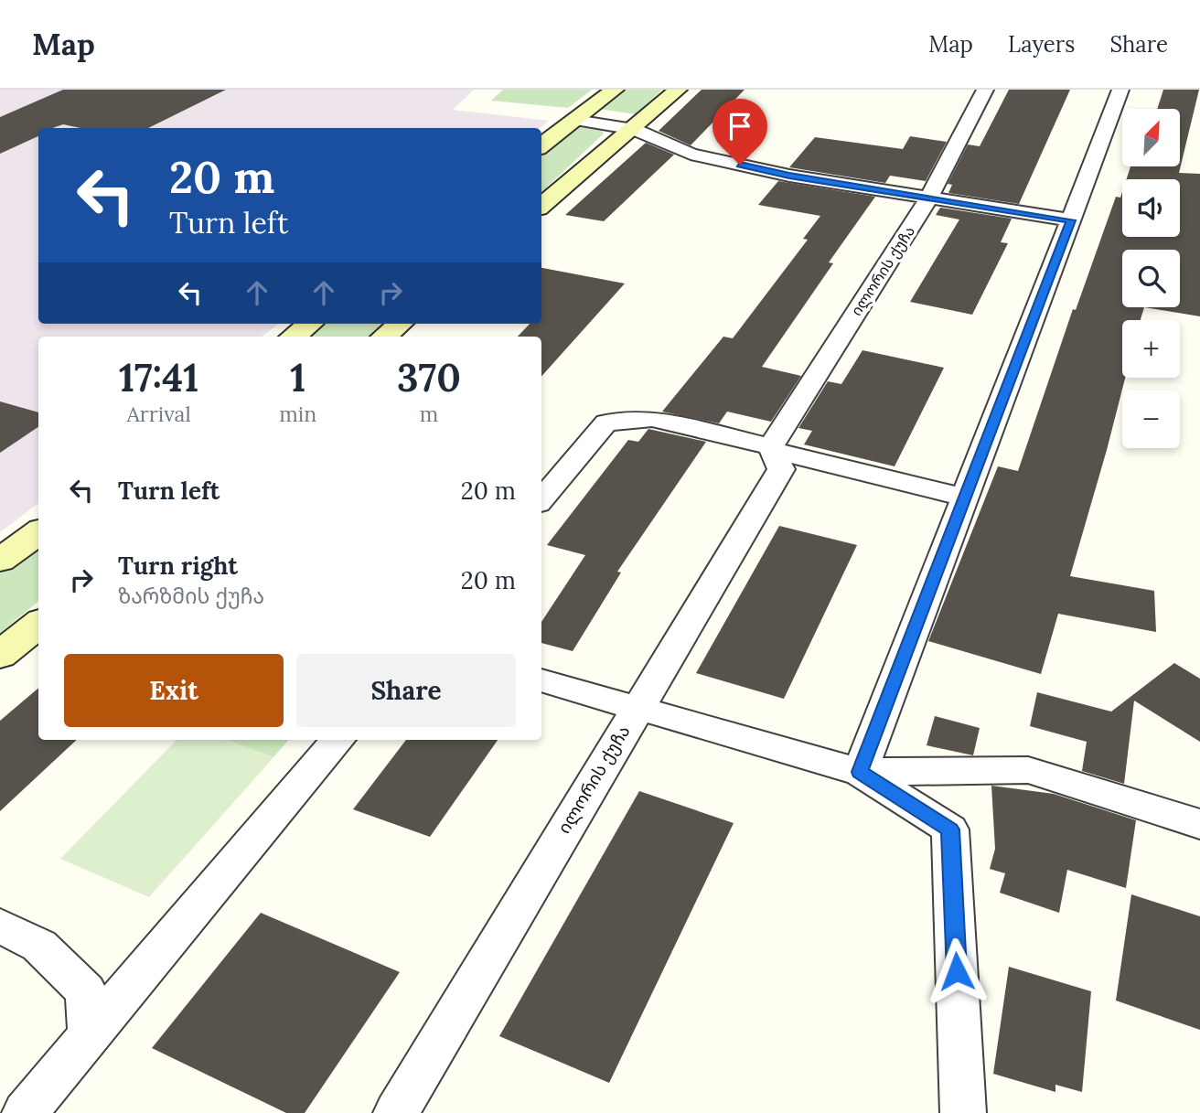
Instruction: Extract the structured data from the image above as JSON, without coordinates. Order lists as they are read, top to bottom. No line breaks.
{"streets":{"street":["ილორის ქუჩა"]},"north":"top right","page":{"header":"Map","nav":["Map","Layers","Share"],"map_buttons":["+","−"],"turn":["20 m","Turn left"],"eta":["17:41","Arrival","1","min","370","m"],"list":[{"name":"Turn left","value":"20 m"},{"name":"Turn right","note":"ზარზმის ქუჩა","value":"20 m"}],"buttons":["Exit","Share"]}}
